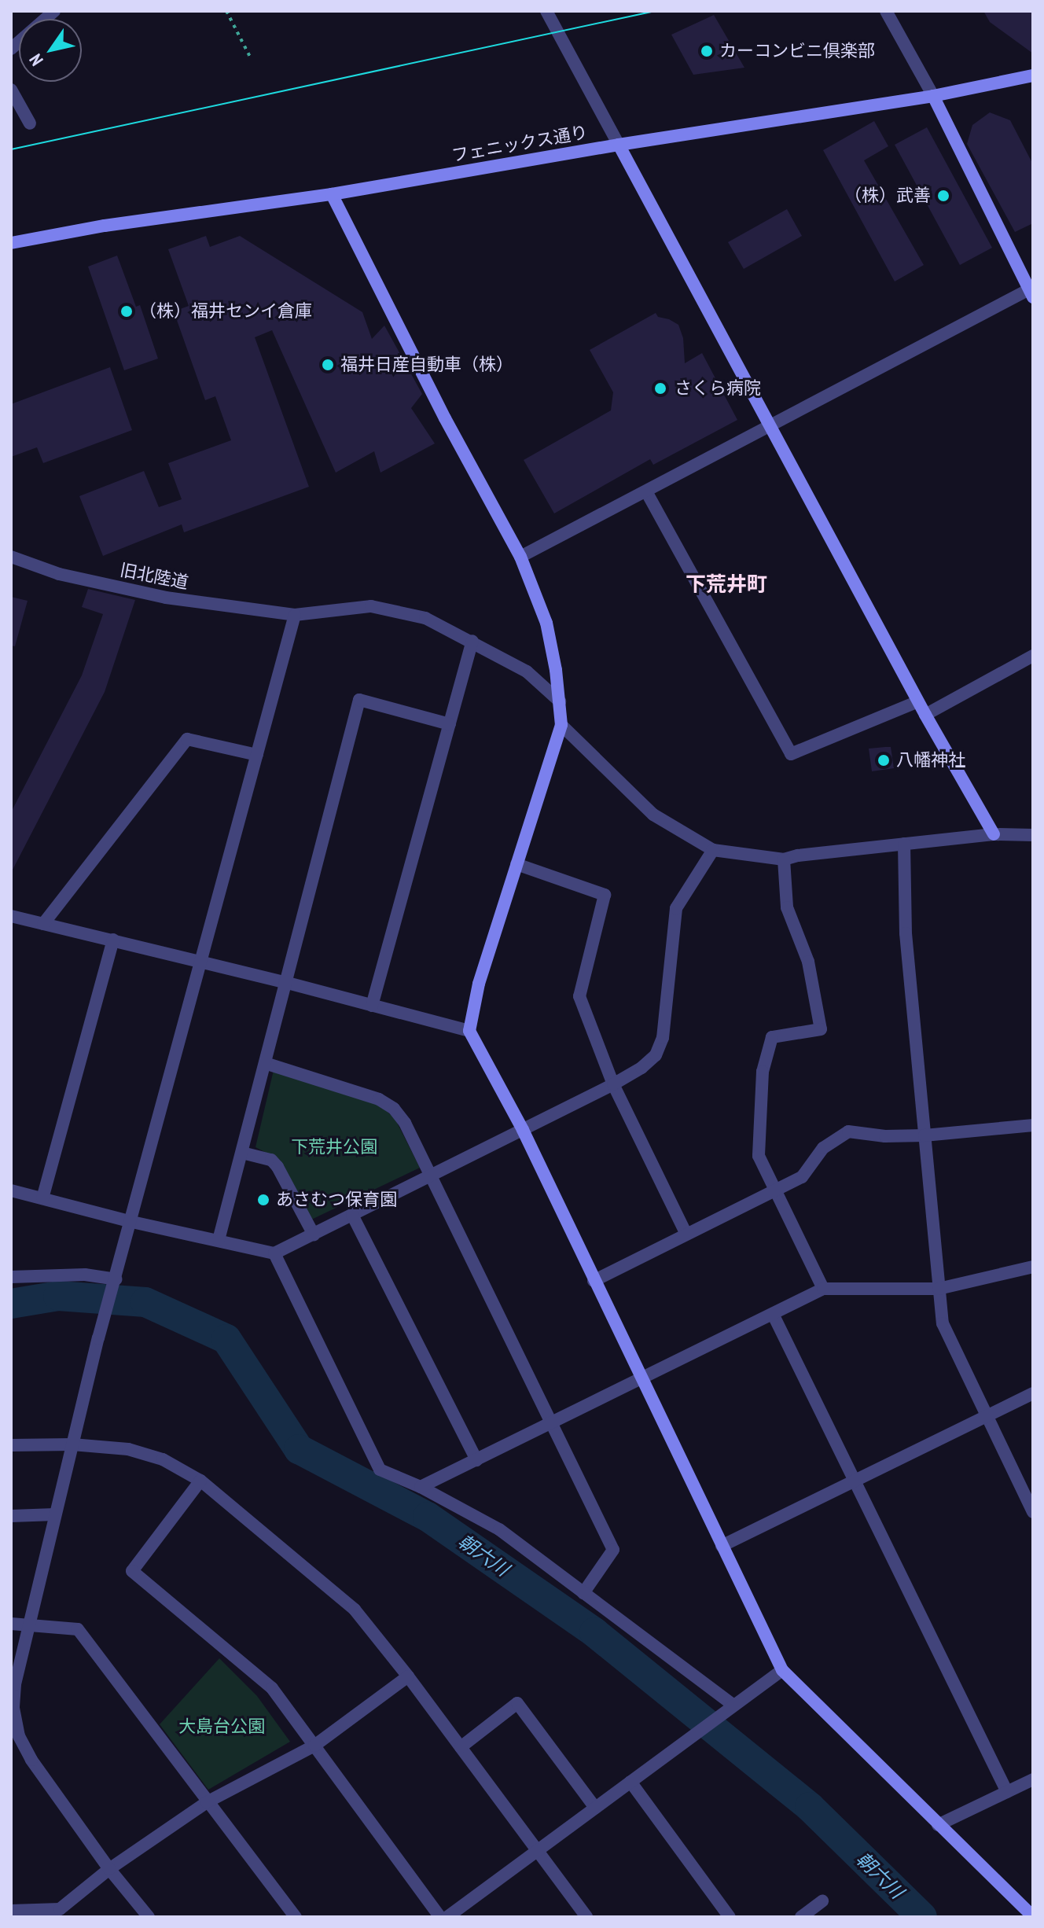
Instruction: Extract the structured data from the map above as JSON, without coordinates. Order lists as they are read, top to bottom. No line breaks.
{"streets":{"street":["フェニックス通り","旧北陸道"]},"districts":["下荒井町"],"water":["朝六川"],"parks":["下荒井公園","大島台公園"],"places":["カーコンビニ倶楽部","（株）武善","（株）福井センイ倉庫","福井日産自動車（株）","さくら病院","八幡神社","あさむつ保育園"],"north":"bottom left"}
